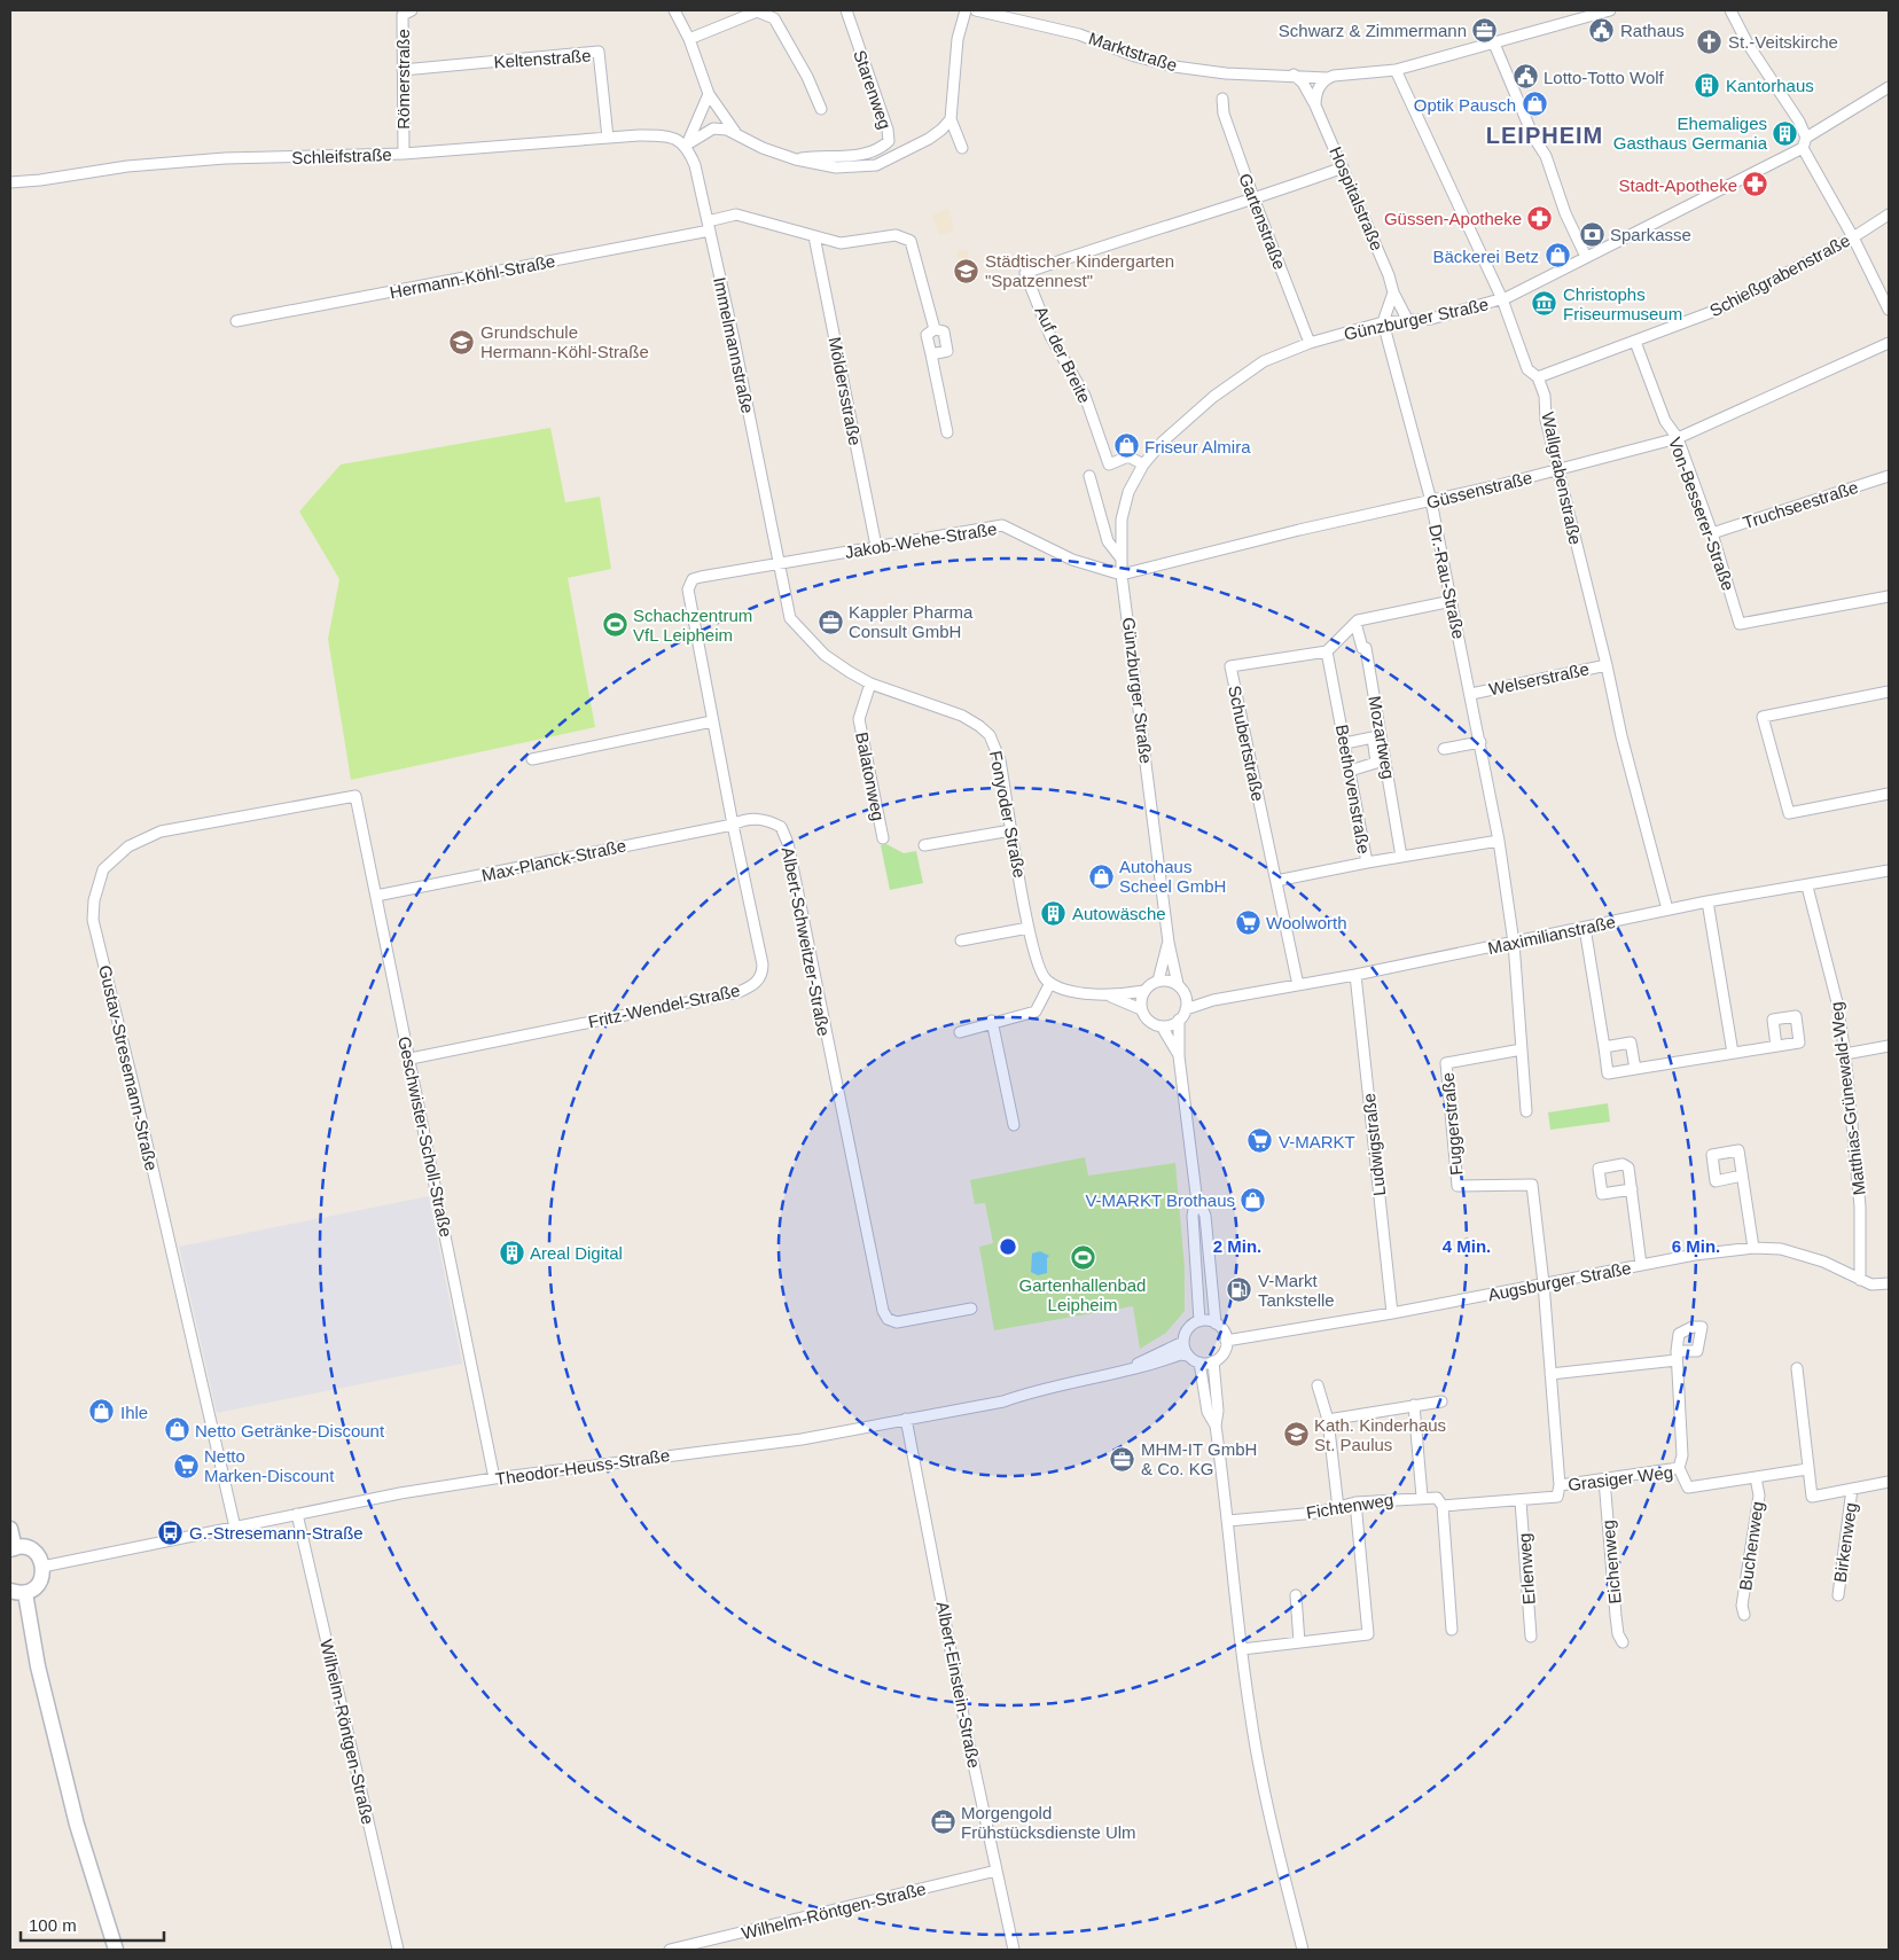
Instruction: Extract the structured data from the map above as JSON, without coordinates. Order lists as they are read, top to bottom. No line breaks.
{"streets":{"street":["Marktstraße","Keltenstraße","Römerstraße","Starenweg","Schleifstraße","Hospitalstraße","Gartenstraße","Schießgrabenstraße","Hermann-Köhl-Straße","Günzburger Straße","Immelmannstraße","Auf der Breite","Möldersstraße","Wallgrabenstraße","Güssenstraße","Truchseestraße","Von-Besserer-Straße","Jakob-Wehe-Straße","Dr.-Rau-Straße","Welserstraße","Mozartweg","Schubertstraße","Balatonweg","Beethovenstraße","Fonyoder Straße","Max-Planck-Straße","Maximilianstraße","Albert-Schweitzer-Straße","Fritz-Wendel-Straße","Gustav-Stresemann-Straße","Matthias-Grünewald-Weg","Fuggerstraße","Geschwister-Scholl-Straße","Ludwigstraße","Augsburger Straße","Theodor-Heuss-Straße","Grasiger Weg","Fichtenweg","Birkenweg","Buchenweg","Eichenweg","Erlenweg","Albert-Einstein-Straße","Wilhelm-Röntgen-Straße"]},"crossings":[["Marktstraße","Hospitalstraße"],["Marktstraße","Wallgrabenstraße"],["Keltenstraße","Römerstraße"],["Keltenstraße","Schleifstraße"],["Römerstraße","Schleifstraße"],["Schleifstraße","Immelmannstraße"],["Hospitalstraße","Günzburger Straße"],["Gartenstraße","Günzburger Straße"],["Gartenstraße","Auf der Breite"],["Schießgrabenstraße","Wallgrabenstraße"],["Schießgrabenstraße","Von-Besserer-Straße"],["Hermann-Köhl-Straße","Immelmannstraße"],["Hermann-Köhl-Straße","Möldersstraße"],["Günzburger Straße","Auf der Breite"],["Günzburger Straße","Wallgrabenstraße"],["Günzburger Straße","Güssenstraße"],["Günzburger Straße","Jakob-Wehe-Straße"],["Günzburger Straße","Dr.-Rau-Straße"],["Günzburger Straße","Maximilianstraße"],["Immelmannstraße","Jakob-Wehe-Straße"],["Immelmannstraße","Fonyoder Straße"],["Möldersstraße","Jakob-Wehe-Straße"],["Wallgrabenstraße","Güssenstraße"],["Wallgrabenstraße","Welserstraße"],["Wallgrabenstraße","Maximilianstraße"],["Güssenstraße","Von-Besserer-Straße"],["Güssenstraße","Jakob-Wehe-Straße"],["Güssenstraße","Dr.-Rau-Straße"],["Truchseestraße","Von-Besserer-Straße"],["Jakob-Wehe-Straße","Fonyoder Straße"],["Dr.-Rau-Straße","Welserstraße"],["Dr.-Rau-Straße","Beethovenstraße"],["Dr.-Rau-Straße","Maximilianstraße"],["Dr.-Rau-Straße","Fuggerstraße"],["Mozartweg","Beethovenstraße"],["Schubertstraße","Beethovenstraße"],["Schubertstraße","Maximilianstraße"],["Balatonweg","Fonyoder Straße"],["Max-Planck-Straße","Albert-Schweitzer-Straße"],["Max-Planck-Straße","Fritz-Wendel-Straße"],["Max-Planck-Straße","Geschwister-Scholl-Straße"],["Maximilianstraße","Matthias-Grünewald-Weg"],["Maximilianstraße","Ludwigstraße"],["Albert-Schweitzer-Straße","Fritz-Wendel-Straße"],["Fritz-Wendel-Straße","Geschwister-Scholl-Straße"],["Gustav-Stresemann-Straße","Geschwister-Scholl-Straße"],["Gustav-Stresemann-Straße","Theodor-Heuss-Straße"],["Matthias-Grünewald-Weg","Augsburger Straße"],["Fuggerstraße","Augsburger Straße"],["Geschwister-Scholl-Straße","Theodor-Heuss-Straße"],["Ludwigstraße","Augsburger Straße"],["Augsburger Straße","Theodor-Heuss-Straße"],["Theodor-Heuss-Straße","Albert-Einstein-Straße"],["Theodor-Heuss-Straße","Wilhelm-Röntgen-Straße"],["Grasiger Weg","Fichtenweg"],["Grasiger Weg","Buchenweg"],["Grasiger Weg","Eichenweg"],["Fichtenweg","Erlenweg"],["Albert-Einstein-Straße","Wilhelm-Röntgen-Straße"]],"districts":["LEIPHEIM"],"places":{"office":["Schwarz & Zimmermann","Kappler Pharma Consult GmbH","MHM-IT GmbH & Co. KG","Morgengold Frühstücksdienste Ulm"],"public building":["Rathaus","Lotto-Totto Wolf"],"church":["St.-Veitskirche"],"building":["Kantorhaus","Ehemaliges Gasthaus Germania","Autowäsche","Areal Digital"],"shop":["Optik Pausch","Bäckerei Betz","Friseur Almira","Autohaus Scheel GmbH","V-MARKT Brothaus","Ihle","Netto Getränke-Discount"],"pharmacy":["Stadt-Apotheke","Güssen-Apotheke"],"bank":["Sparkasse"],"school or university":["Städtischer Kindergarten \"Spatzennest\"","Grundschule Hermann-Köhl-Straße","Kath. Kinderhaus St. Paulus"],"museum":["Christophs Friseurmuseum"],"sports":["Schachzentrum VfL Leipheim","Gartenhallenbad Leipheim"],"supermarket":["Woolworth","V-MARKT","Netto Marken-Discount"],"fuel station":["V-Markt Tankstelle"],"bus stop":["G.-Stresemann-Straße"]},"scale_bar":"100 m","rings":["2 Min.","4 Min.","6 Min."]}
